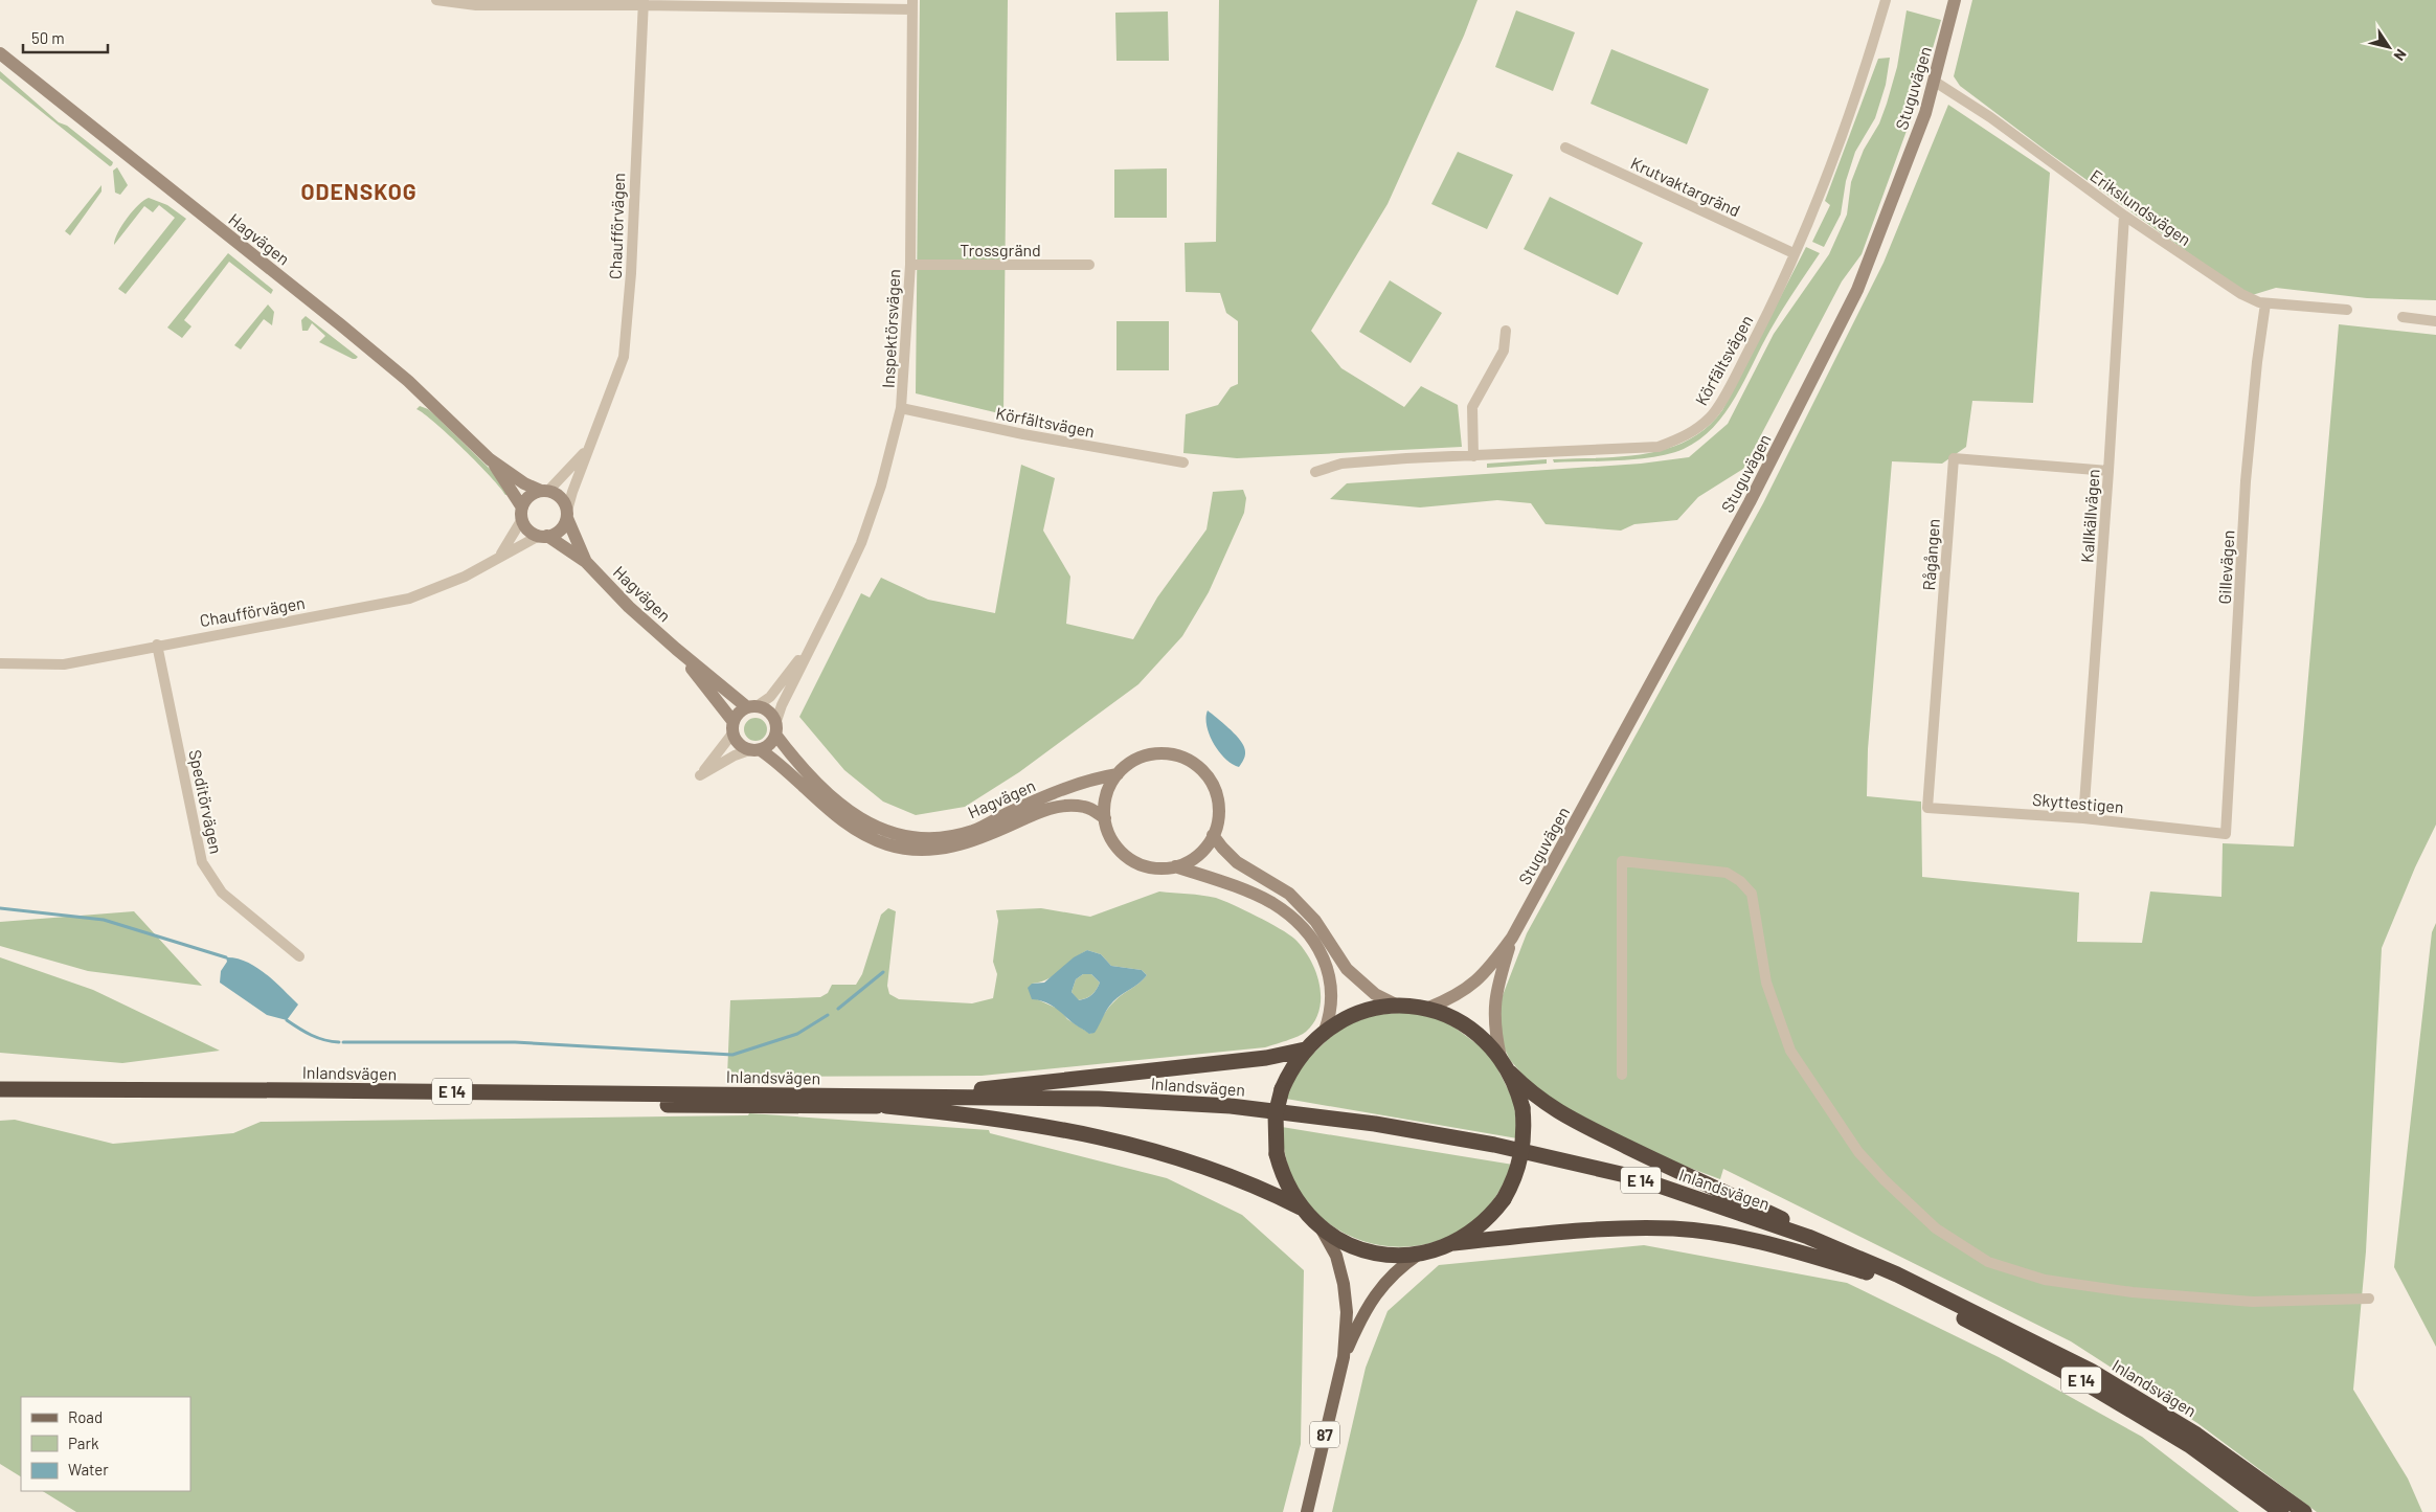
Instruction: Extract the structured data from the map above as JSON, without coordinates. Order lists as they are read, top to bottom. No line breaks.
{"streets":{"highway":["Inlandsvägen","E 14"],"main road":["87"],"street":["Stuguvägen","Krutvaktargränd","Erikslundsvägen","Chaufförvägen","Hagvägen","Trossgränd","Inspektörsvägen","Körfältsvägen","Kallkällvägen","Rågången","Gillevägen","Speditörvägen","Skyttestigen"]},"crossings":[["Stuguvägen","Erikslundsvägen"],["Krutvaktargränd","Körfältsvägen"],["Erikslundsvägen","Kallkällvägen"],["Erikslundsvägen","Gillevägen"],["Chaufförvägen","Hagvägen"],["Chaufförvägen","Speditörvägen"],["Hagvägen","Inspektörsvägen"],["Trossgränd","Inspektörsvägen"],["Inspektörsvägen","Körfältsvägen"],["Kallkällvägen","Rågången"],["Kallkällvägen","Skyttestigen"],["Rågången","Skyttestigen"],["Gillevägen","Skyttestigen"]],"districts":["ODENSKOG"],"legend":["Road","Park","Water"],"scale_bar":"50 m","north":"bottom right"}
